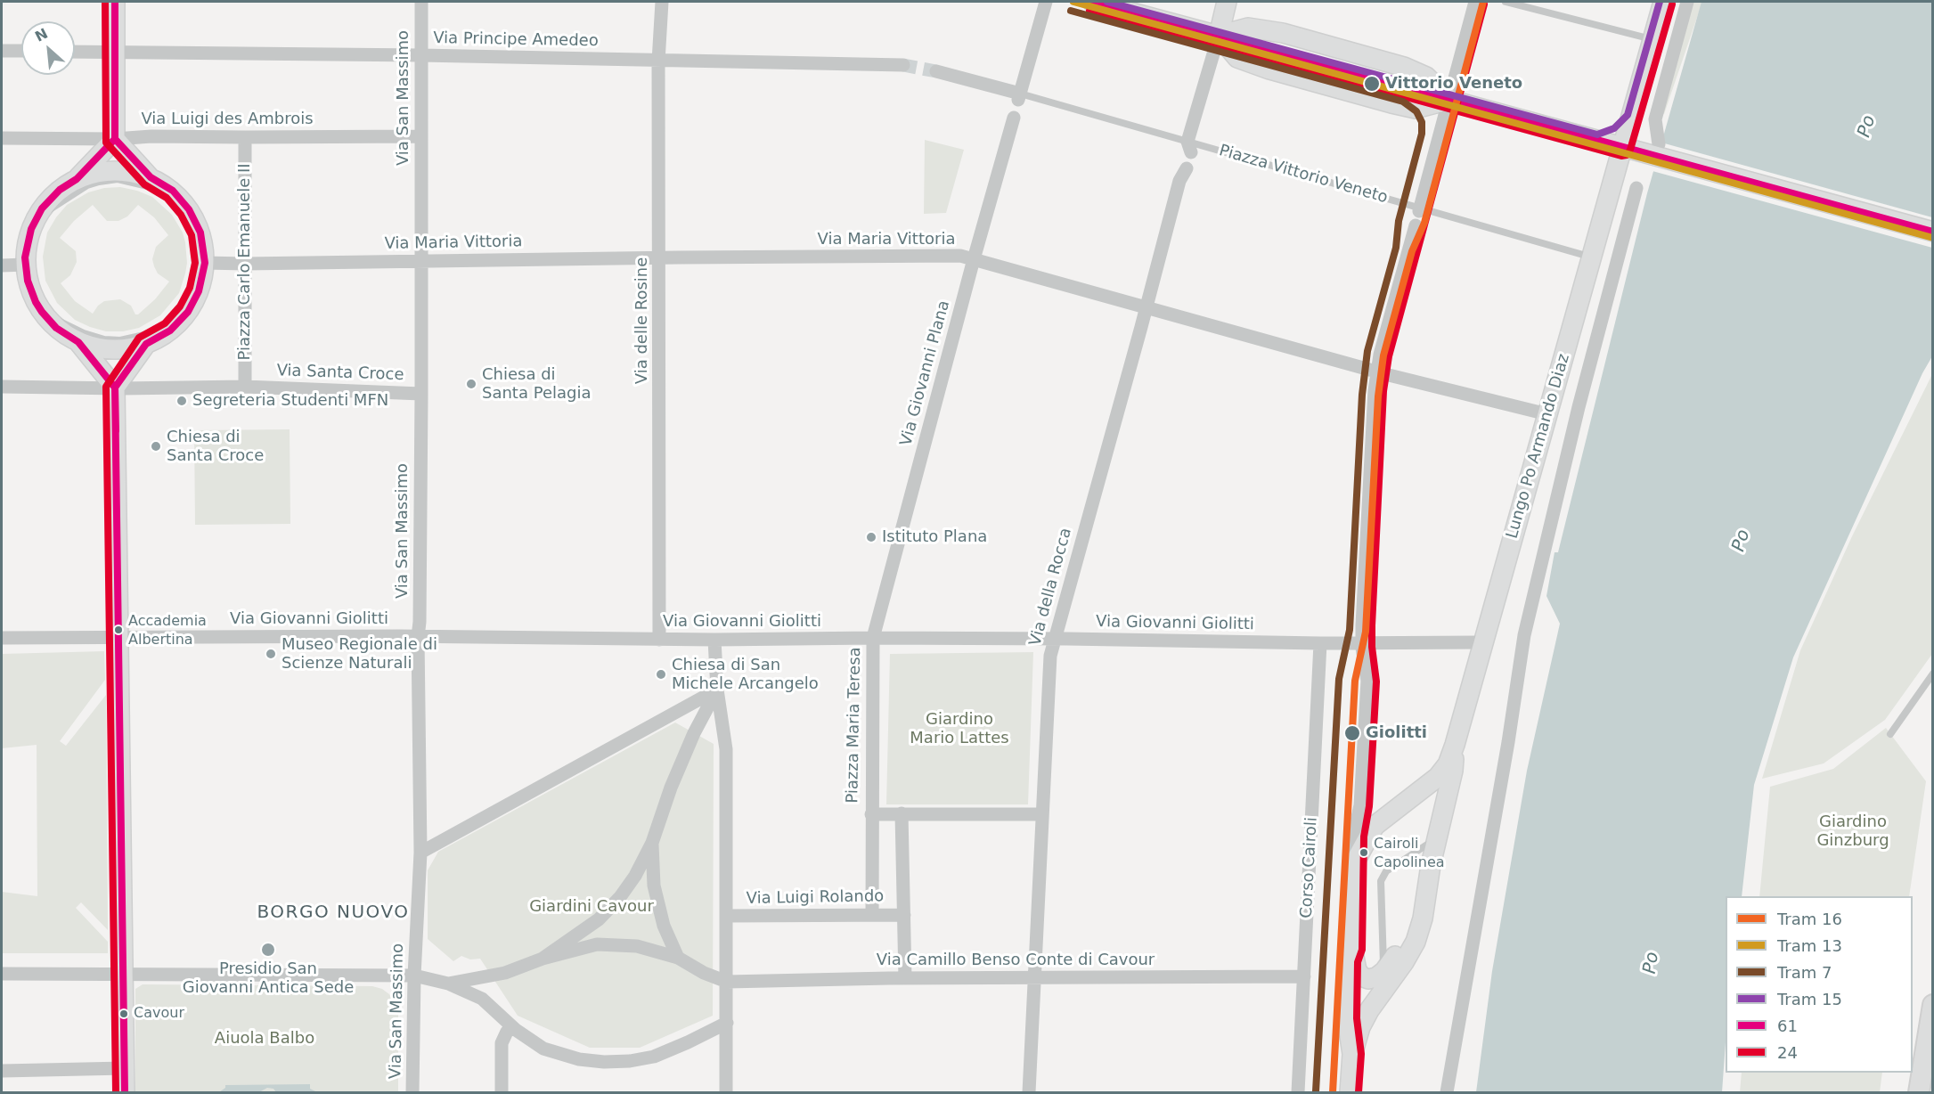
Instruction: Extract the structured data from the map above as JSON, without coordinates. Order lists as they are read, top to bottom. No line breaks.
{"streets":{"street":["Via Principe Amedeo","Via San Massimo","Via Luigi des Ambrois","Piazza Vittorio Veneto","Via Maria Vittoria","Piazza Carlo Emanuele II","Via delle Rosine","Via Santa Croce","Via Giovanni Plana","Lungo Po Armando Diaz","Via della Rocca","Via Giovanni Giolitti","Piazza Maria Teresa","Corso Cairoli","Via Luigi Rolando","Via Camillo Benso Conte di Cavour"]},"crossings":[["Via Principe Amedeo","Via San Massimo"],["Via Principe Amedeo","Via delle Rosine"],["Via San Massimo","Via Luigi des Ambrois"],["Via San Massimo","Via Maria Vittoria"],["Via San Massimo","Via Santa Croce"],["Via San Massimo","Via Giovanni Giolitti"],["Via Luigi des Ambrois","Piazza Carlo Emanuele II"],["Piazza Vittorio Veneto","Lungo Po Armando Diaz"],["Via Maria Vittoria","Piazza Carlo Emanuele II"],["Via Maria Vittoria","Via delle Rosine"],["Via Maria Vittoria","Via Giovanni Plana"],["Via Maria Vittoria","Lungo Po Armando Diaz"],["Via Maria Vittoria","Via della Rocca"],["Piazza Carlo Emanuele II","Via Santa Croce"],["Via delle Rosine","Via Giovanni Giolitti"],["Via Giovanni Plana","Via Giovanni Giolitti"],["Via Giovanni Plana","Piazza Maria Teresa"],["Lungo Po Armando Diaz","Via Giovanni Giolitti"],["Via della Rocca","Via Giovanni Giolitti"],["Via della Rocca","Piazza Maria Teresa"],["Via della Rocca","Via Camillo Benso Conte di Cavour"],["Via Giovanni Giolitti","Piazza Maria Teresa"],["Via Giovanni Giolitti","Corso Cairoli"],["Piazza Maria Teresa","Via Luigi Rolando"],["Corso Cairoli","Via Camillo Benso Conte di Cavour"]],"districts":["BORGO NUOVO"],"water":["Po"],"parks":["Giardino Mario Lattes","Giardino Ginzburg","Giardini Cavour","Aiuola Balbo"],"places":["Vittorio Veneto","Chiesa di Santa Pelagia","Segreteria Studenti MFN","Chiesa di Santa Croce","Istituto Plana","Accademia Albertina","Museo Regionale di Scienze Naturali","Chiesa di San Michele Arcangelo","Giolitti","Cairoli Capolinea","Presidio San Giovanni Antica Sede","Cavour"],"lines":["tram line 16","tram line 13","tram line 15","transit line 61","transit line 24","tram line 7"],"legend":["Tram 16","Tram 13","Tram 7","Tram 15","61","24"],"north":"top left"}
